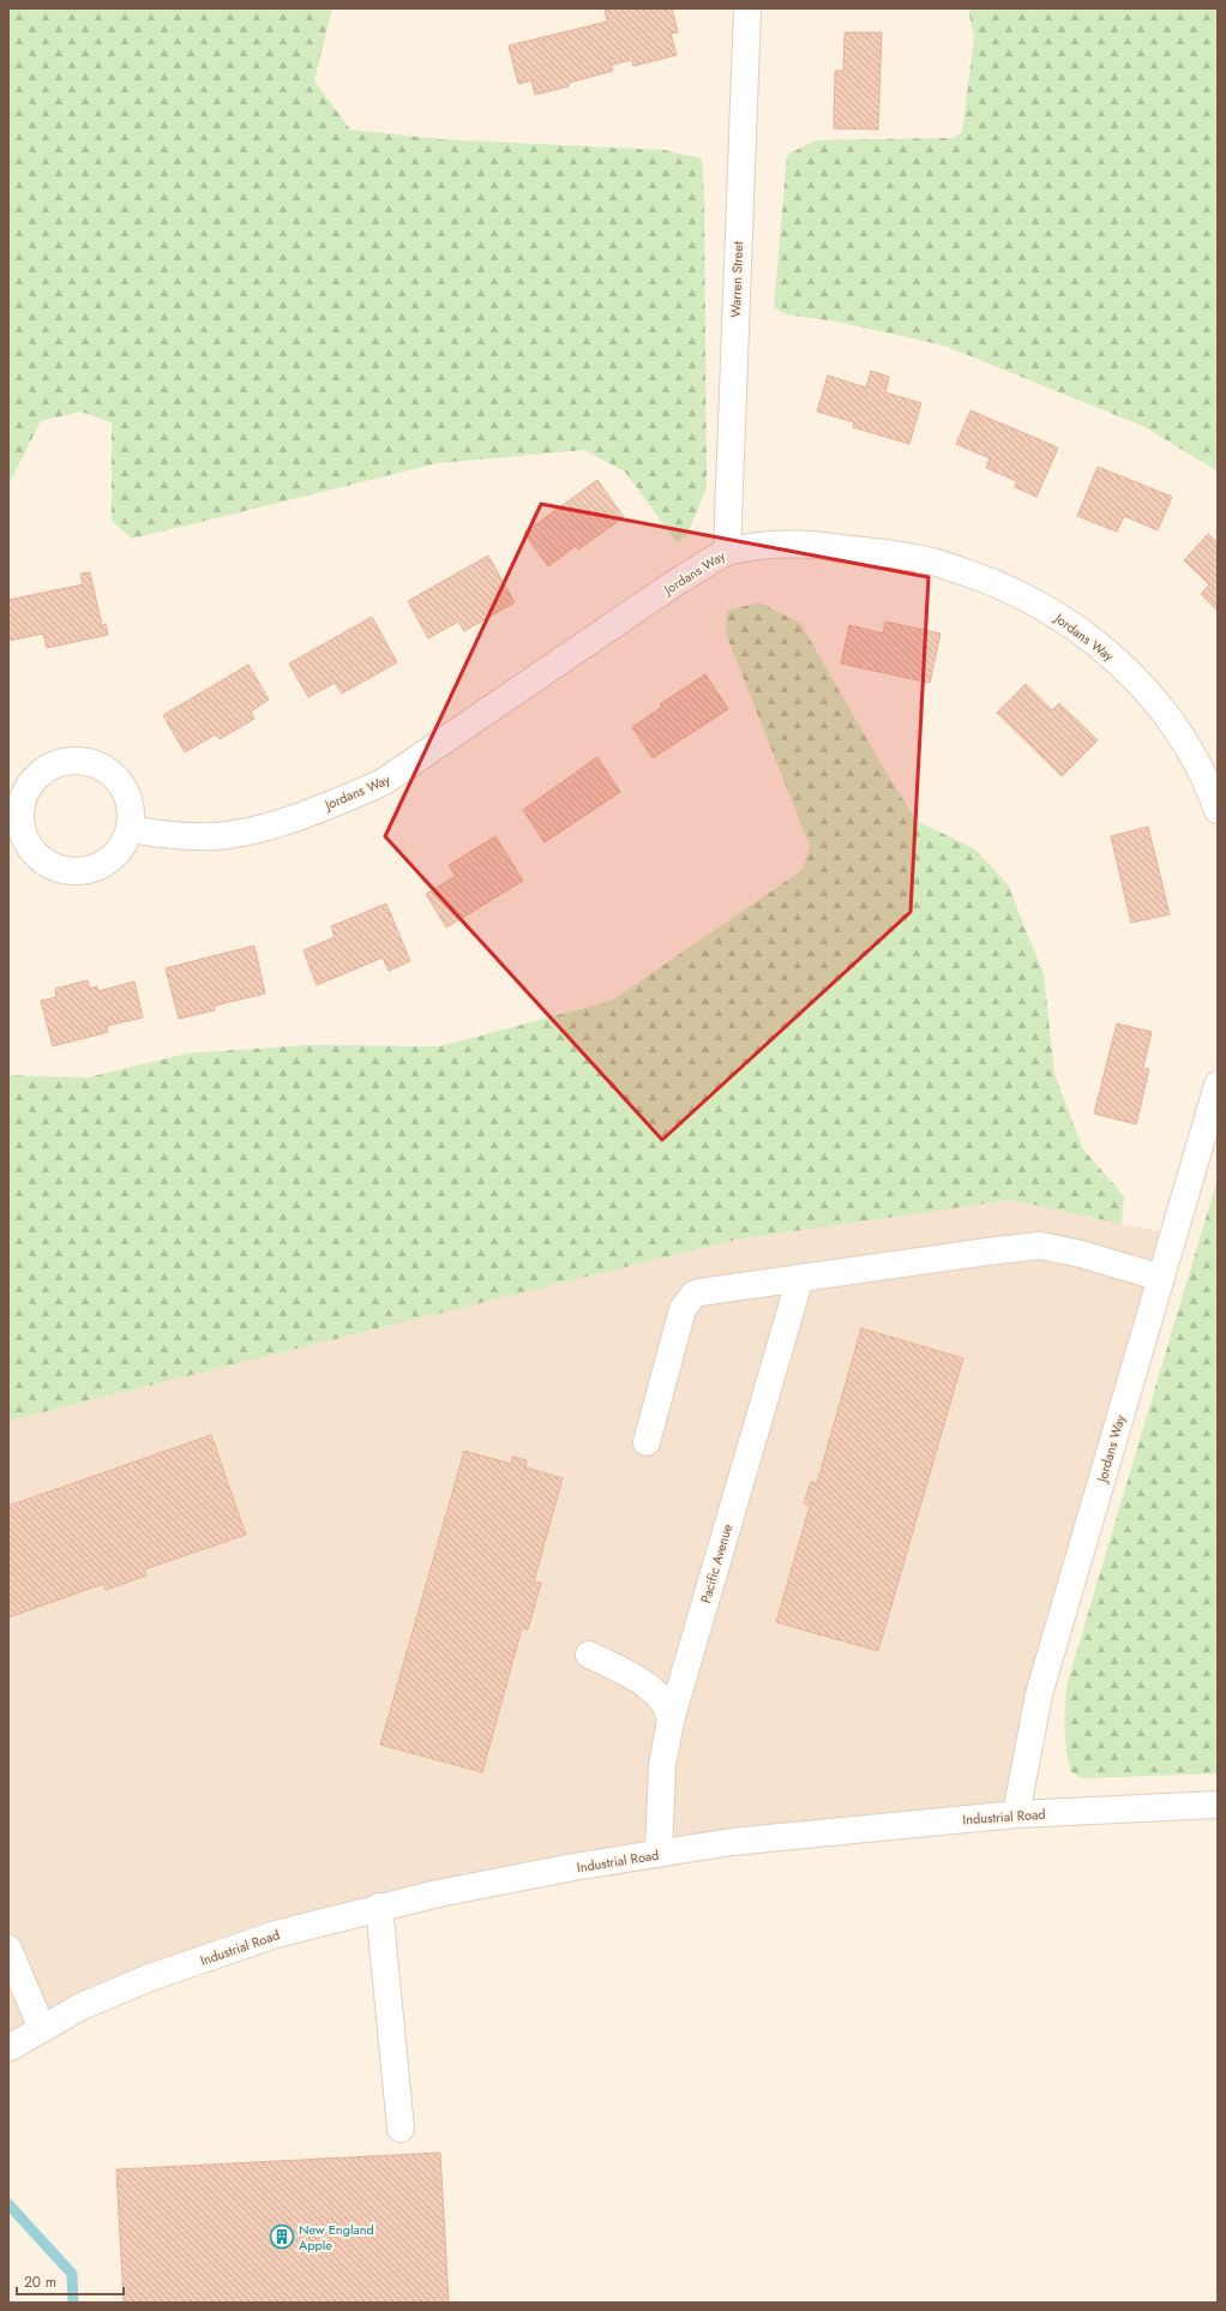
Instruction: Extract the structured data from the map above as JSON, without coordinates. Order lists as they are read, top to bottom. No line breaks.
{"streets":{"street":["Warren Street","Jordans Way","Pacific Avenue","Industrial Road"]},"crossings":[["Warren Street","Jordans Way"],["Jordans Way","Industrial Road"],["Pacific Avenue","Industrial Road"]],"places":{"building":["New England Apple"]},"scale_bar":"20 m"}
